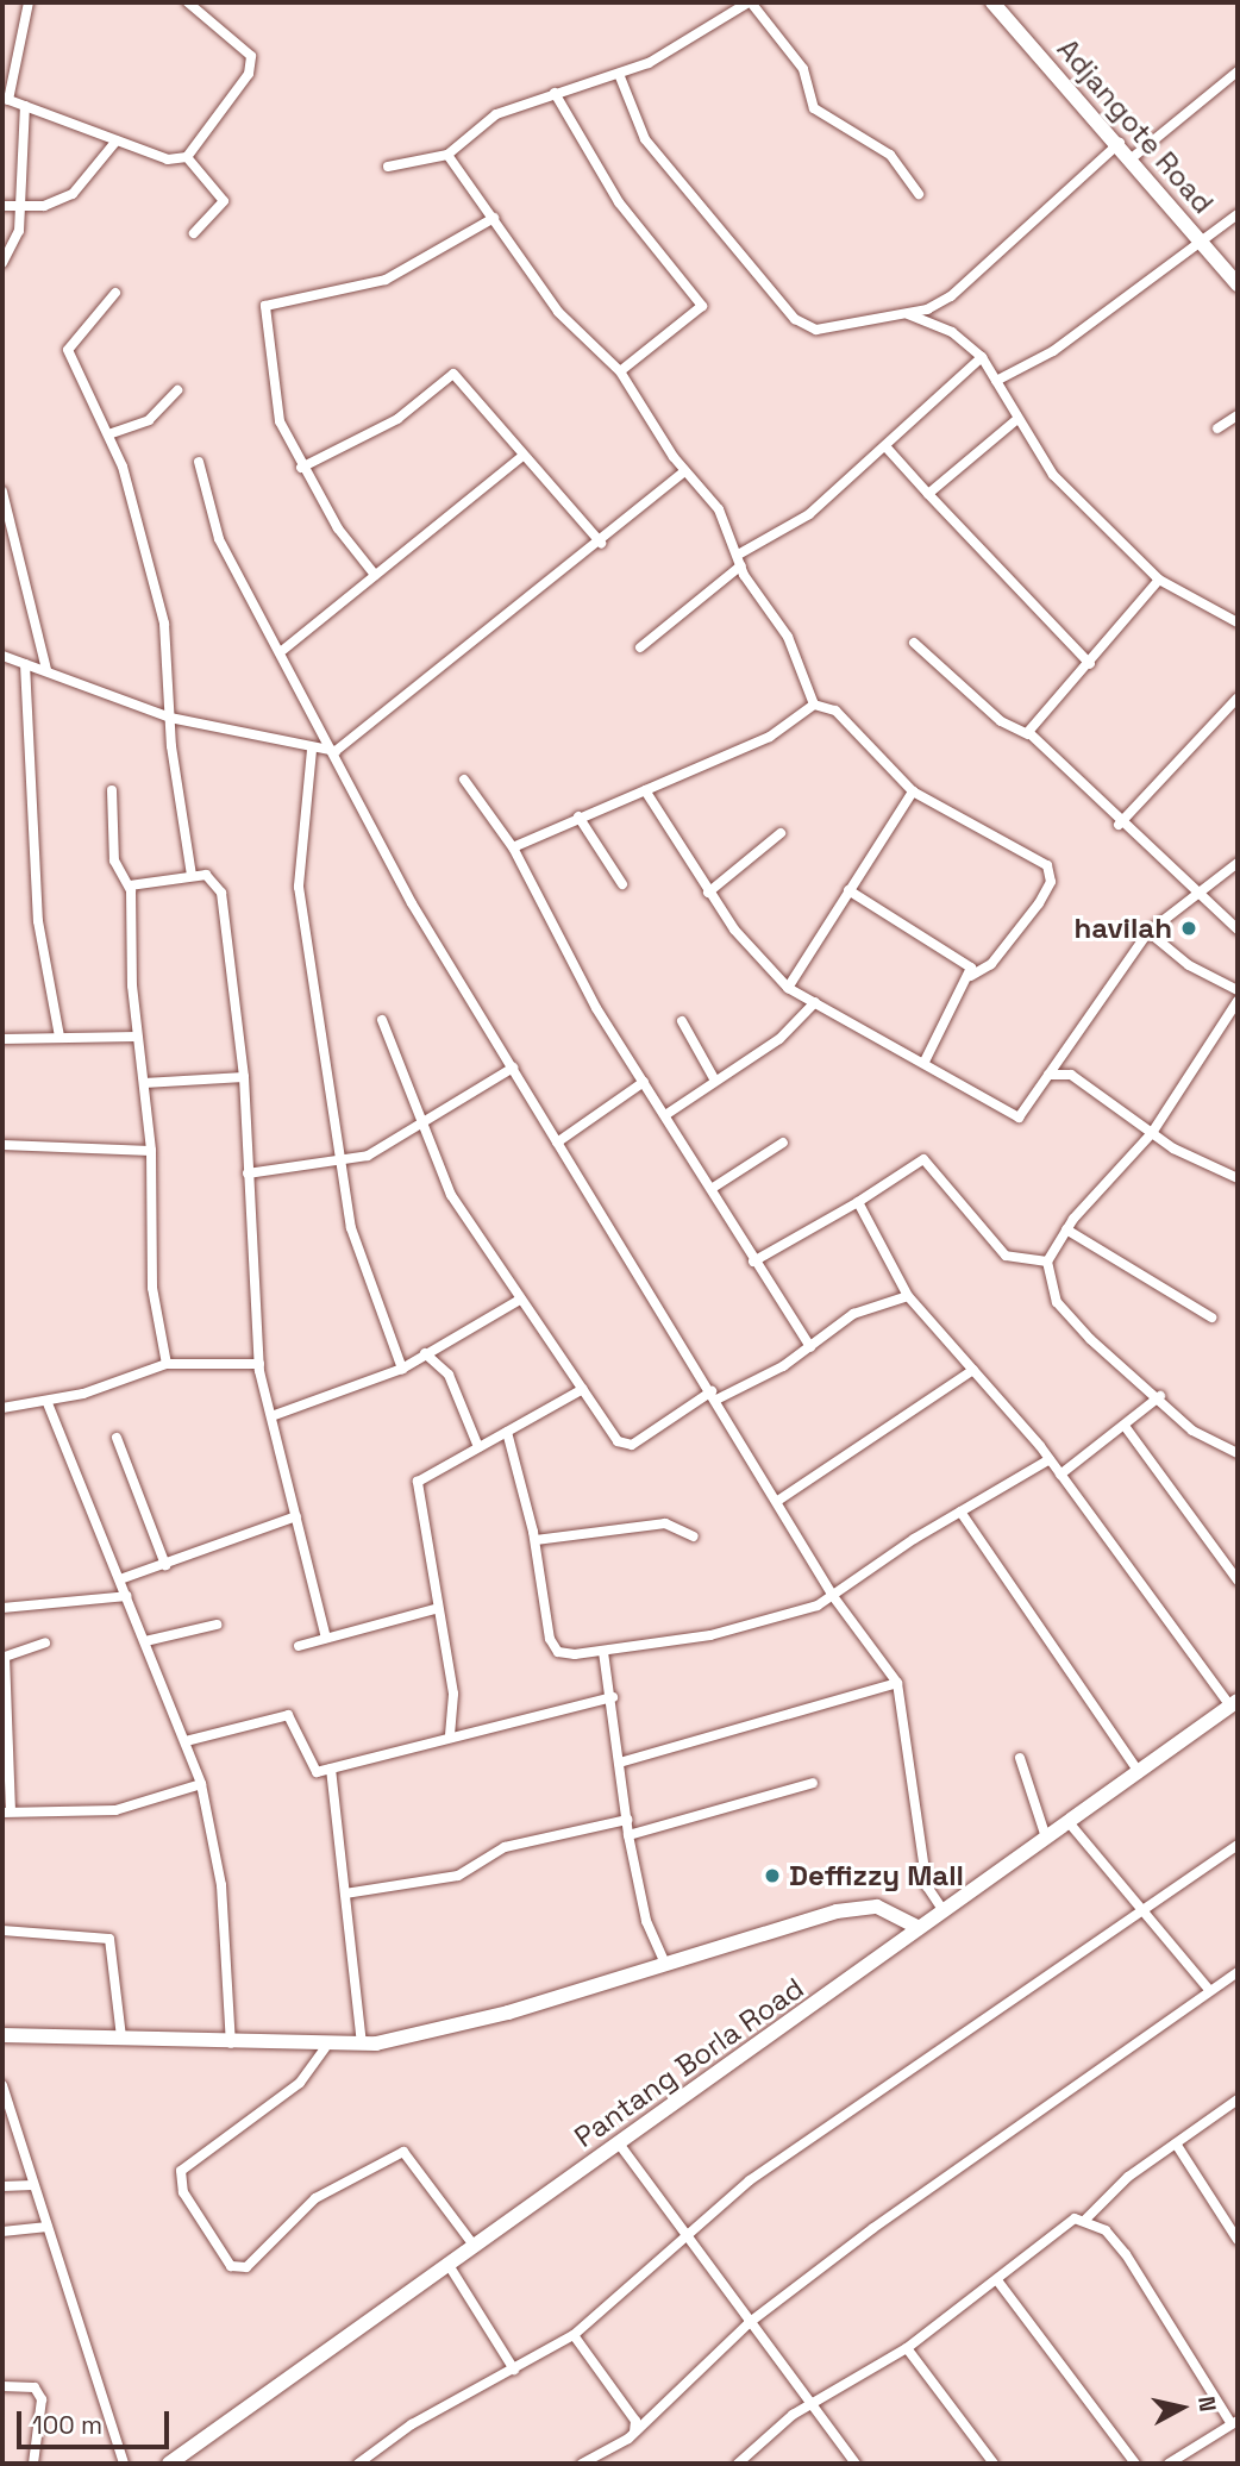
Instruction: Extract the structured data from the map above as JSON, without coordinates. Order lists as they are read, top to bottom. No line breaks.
{"streets":{"street":["Adjangote Road","Pantang Borla Road"]},"places":["havilah","Deffizzy Mall"],"scale_bar":"100 m","north":"right"}
